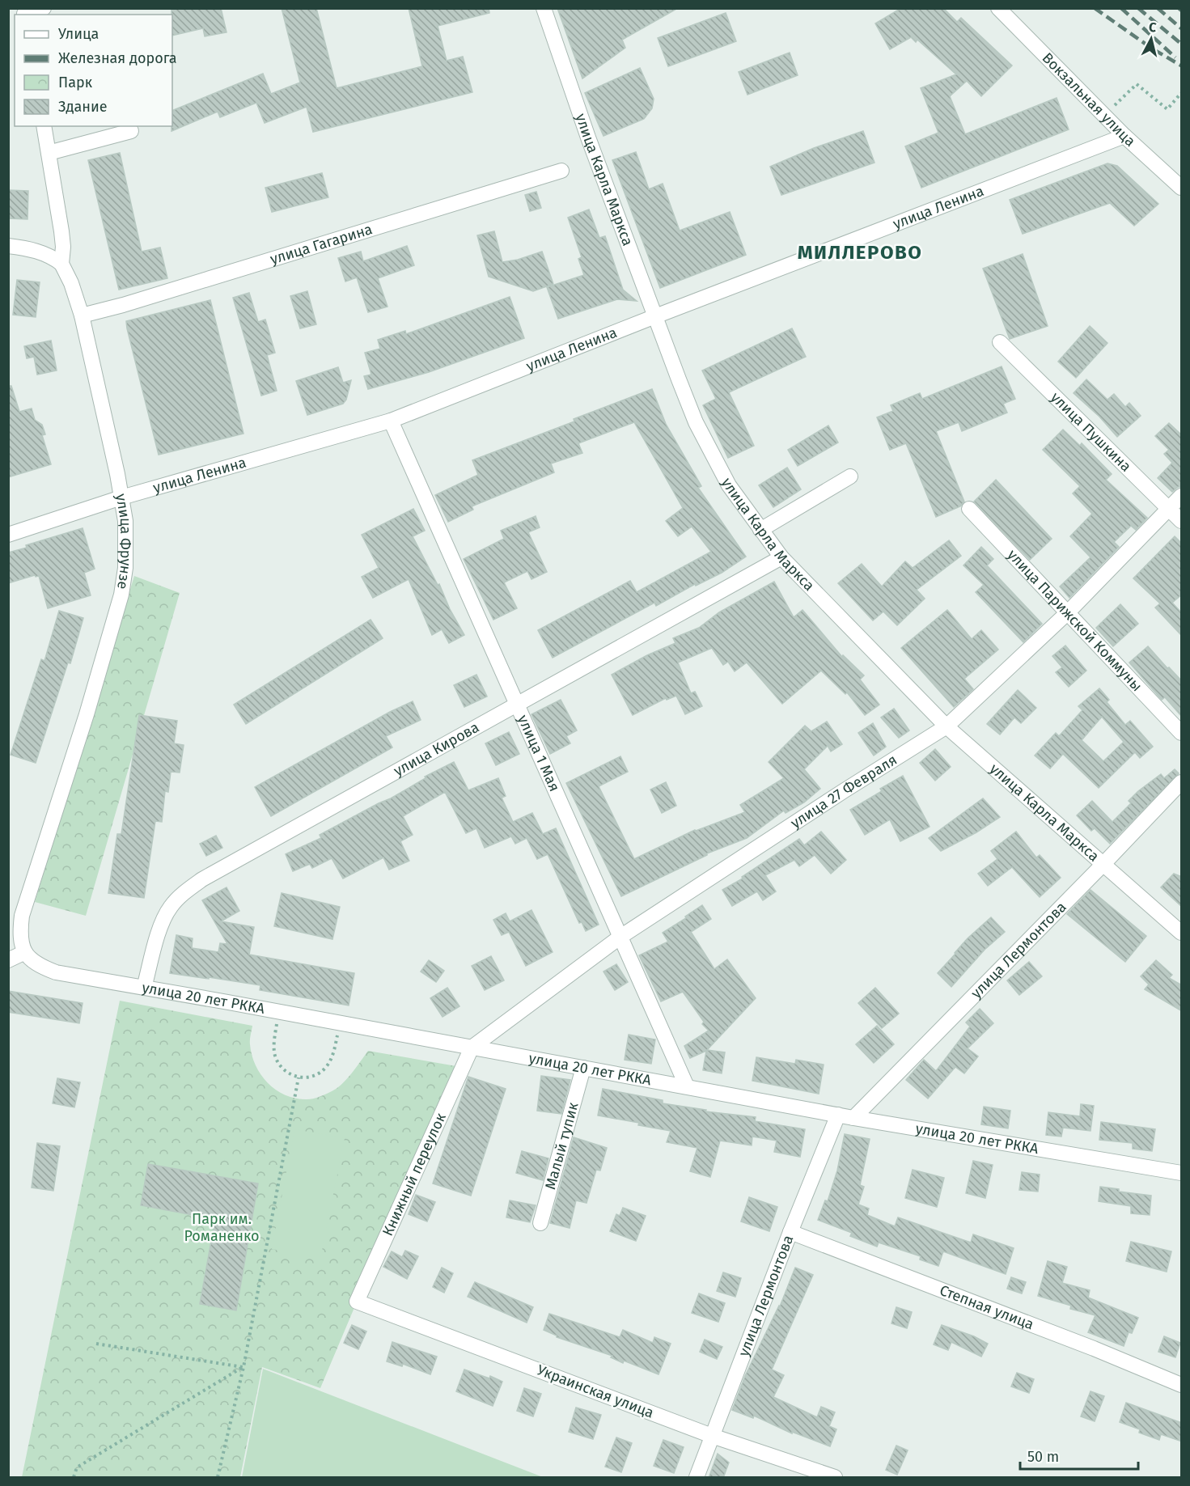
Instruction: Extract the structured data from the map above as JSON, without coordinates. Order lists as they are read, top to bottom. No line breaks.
{"streets":{"street":["Вокзальная улица","улица Карла Маркса","улица Ленина","улица Гагарина","улица Пушкина","улица Фрунзе","улица Парижской Коммуны","улица Кирова","улица 1 Мая","улица 27 Февраля","улица Лермонтова","улица 20 лет РККА","Малый тупик","Книжный переулок","Степная улица","Украинская улица"]},"crossings":[["Вокзальная улица","улица Ленина"],["улица Карла Маркса","улица Ленина"],["улица Карла Маркса","улица Кирова"],["улица Карла Маркса","улица 27 Февраля"],["улица Карла Маркса","улица Лермонтова"],["улица Ленина","улица Фрунзе"],["улица Ленина","улица 1 Мая"],["улица Гагарина","улица Фрунзе"],["улица Пушкина","улица 27 Февраля"],["улица Фрунзе","улица 20 лет РККА"],["улица Парижской Коммуны","улица 27 Февраля"],["улица Кирова","улица 1 Мая"],["улица Кирова","улица 20 лет РККА"],["улица 1 Мая","улица 27 Февраля"],["улица 1 Мая","улица 20 лет РККА"],["улица 27 Февраля","улица 20 лет РККА"],["улица 27 Февраля","Книжный переулок"],["улица Лермонтова","улица 20 лет РККА"],["улица Лермонтова","Степная улица"],["улица Лермонтова","Украинская улица"],["улица 20 лет РККА","Малый тупик"],["улица 20 лет РККА","Книжный переулок"],["Книжный переулок","Украинская улица"]],"districts":["МИЛЛЕРОВО"],"parks":["Парк им. Романенко"],"legend":["Улица","Железная дорога","Парк","Здание"],"scale_bar":"50 m","north":"top"}
